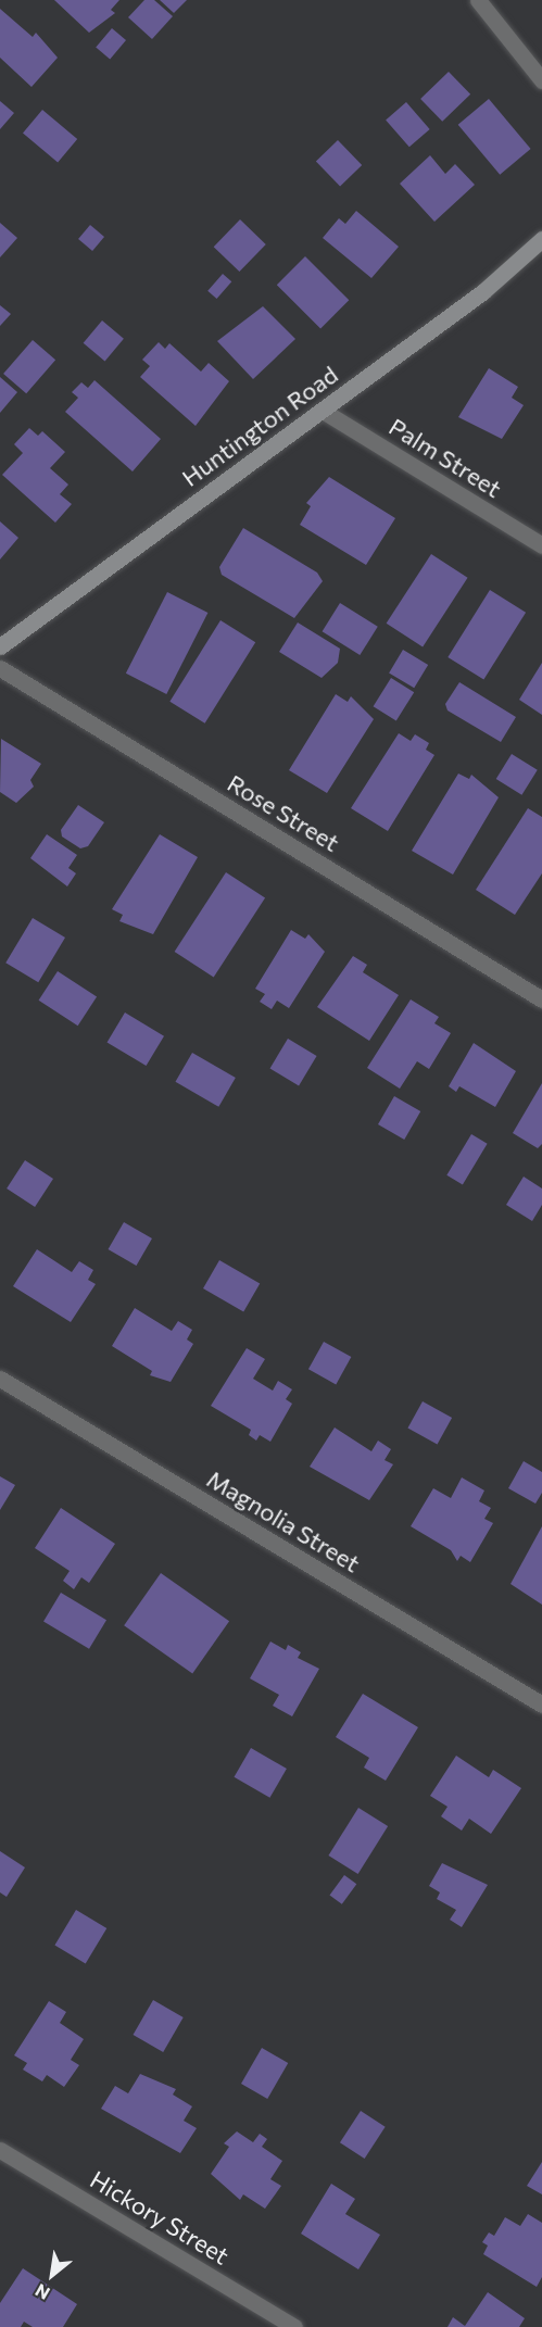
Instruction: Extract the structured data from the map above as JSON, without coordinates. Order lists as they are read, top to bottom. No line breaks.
{"streets":{"main road":["Huntington Road"],"street":["Palm Street","Rose Street","Magnolia Street","Hickory Street"]},"crossings":[["Huntington Road","Palm Street"]],"north":"bottom left"}
